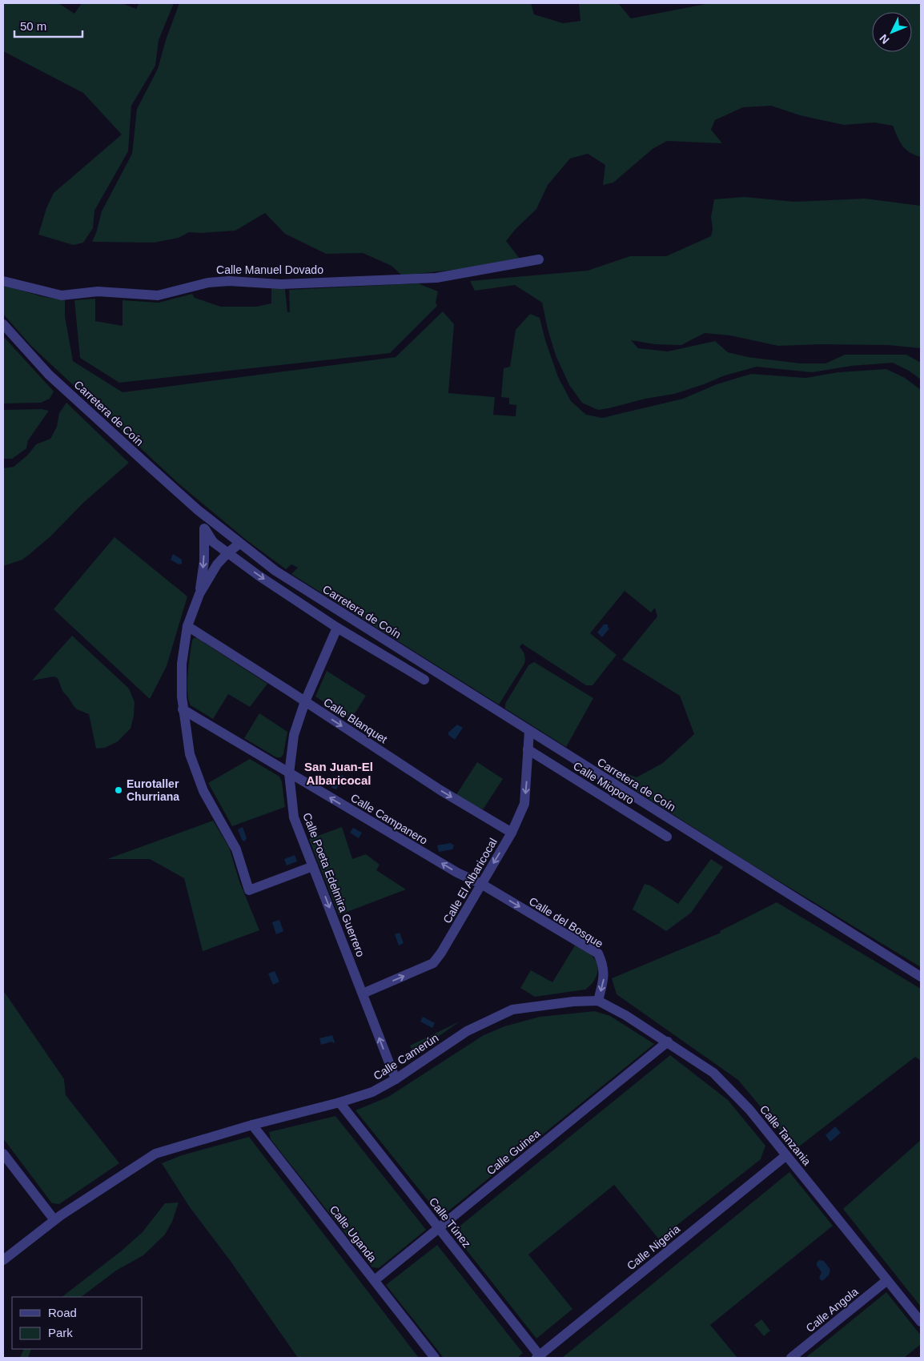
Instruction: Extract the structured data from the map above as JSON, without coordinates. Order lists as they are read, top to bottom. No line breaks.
{"streets":{"street":["Calle Manuel Dovado","Carretera de Coín","Calle Blanquet","Calle Mioporo","Calle Campanero","Calle El Albaricocal","Calle Poeta Edelmira Guerrero","Calle del Bosque","Calle Camerún","Calle Tanzania","Calle Guinea","Calle Túnez","Calle Uganda","Calle Nigeria","Calle Angola"]},"crossings":[["Carretera de Coín","Calle El Albaricocal"],["Calle Blanquet","Calle El Albaricocal"],["Calle Blanquet","Calle Poeta Edelmira Guerrero"],["Calle Mioporo","Calle El Albaricocal"],["Calle Campanero","Calle El Albaricocal"],["Calle Campanero","Calle Poeta Edelmira Guerrero"],["Calle Campanero","Calle del Bosque"],["Calle El Albaricocal","Calle Poeta Edelmira Guerrero"],["Calle El Albaricocal","Calle del Bosque"],["Calle Poeta Edelmira Guerrero","Calle Camerún"],["Calle del Bosque","Calle Camerún"],["Calle del Bosque","Calle Tanzania"],["Calle Camerún","Calle Tanzania"],["Calle Camerún","Calle Túnez"],["Calle Camerún","Calle Uganda"],["Calle Tanzania","Calle Guinea"],["Calle Tanzania","Calle Nigeria"],["Calle Tanzania","Calle Angola"],["Calle Guinea","Calle Túnez"],["Calle Guinea","Calle Uganda"],["Calle Túnez","Calle Nigeria"]],"one_way":["Calle Campanero","Calle del Bosque"],"districts":["San Juan-El Albaricocal"],"places":["Eurotaller Churriana"],"legend":["Road","Park"],"scale_bar":"50 m","north":"bottom left"}
